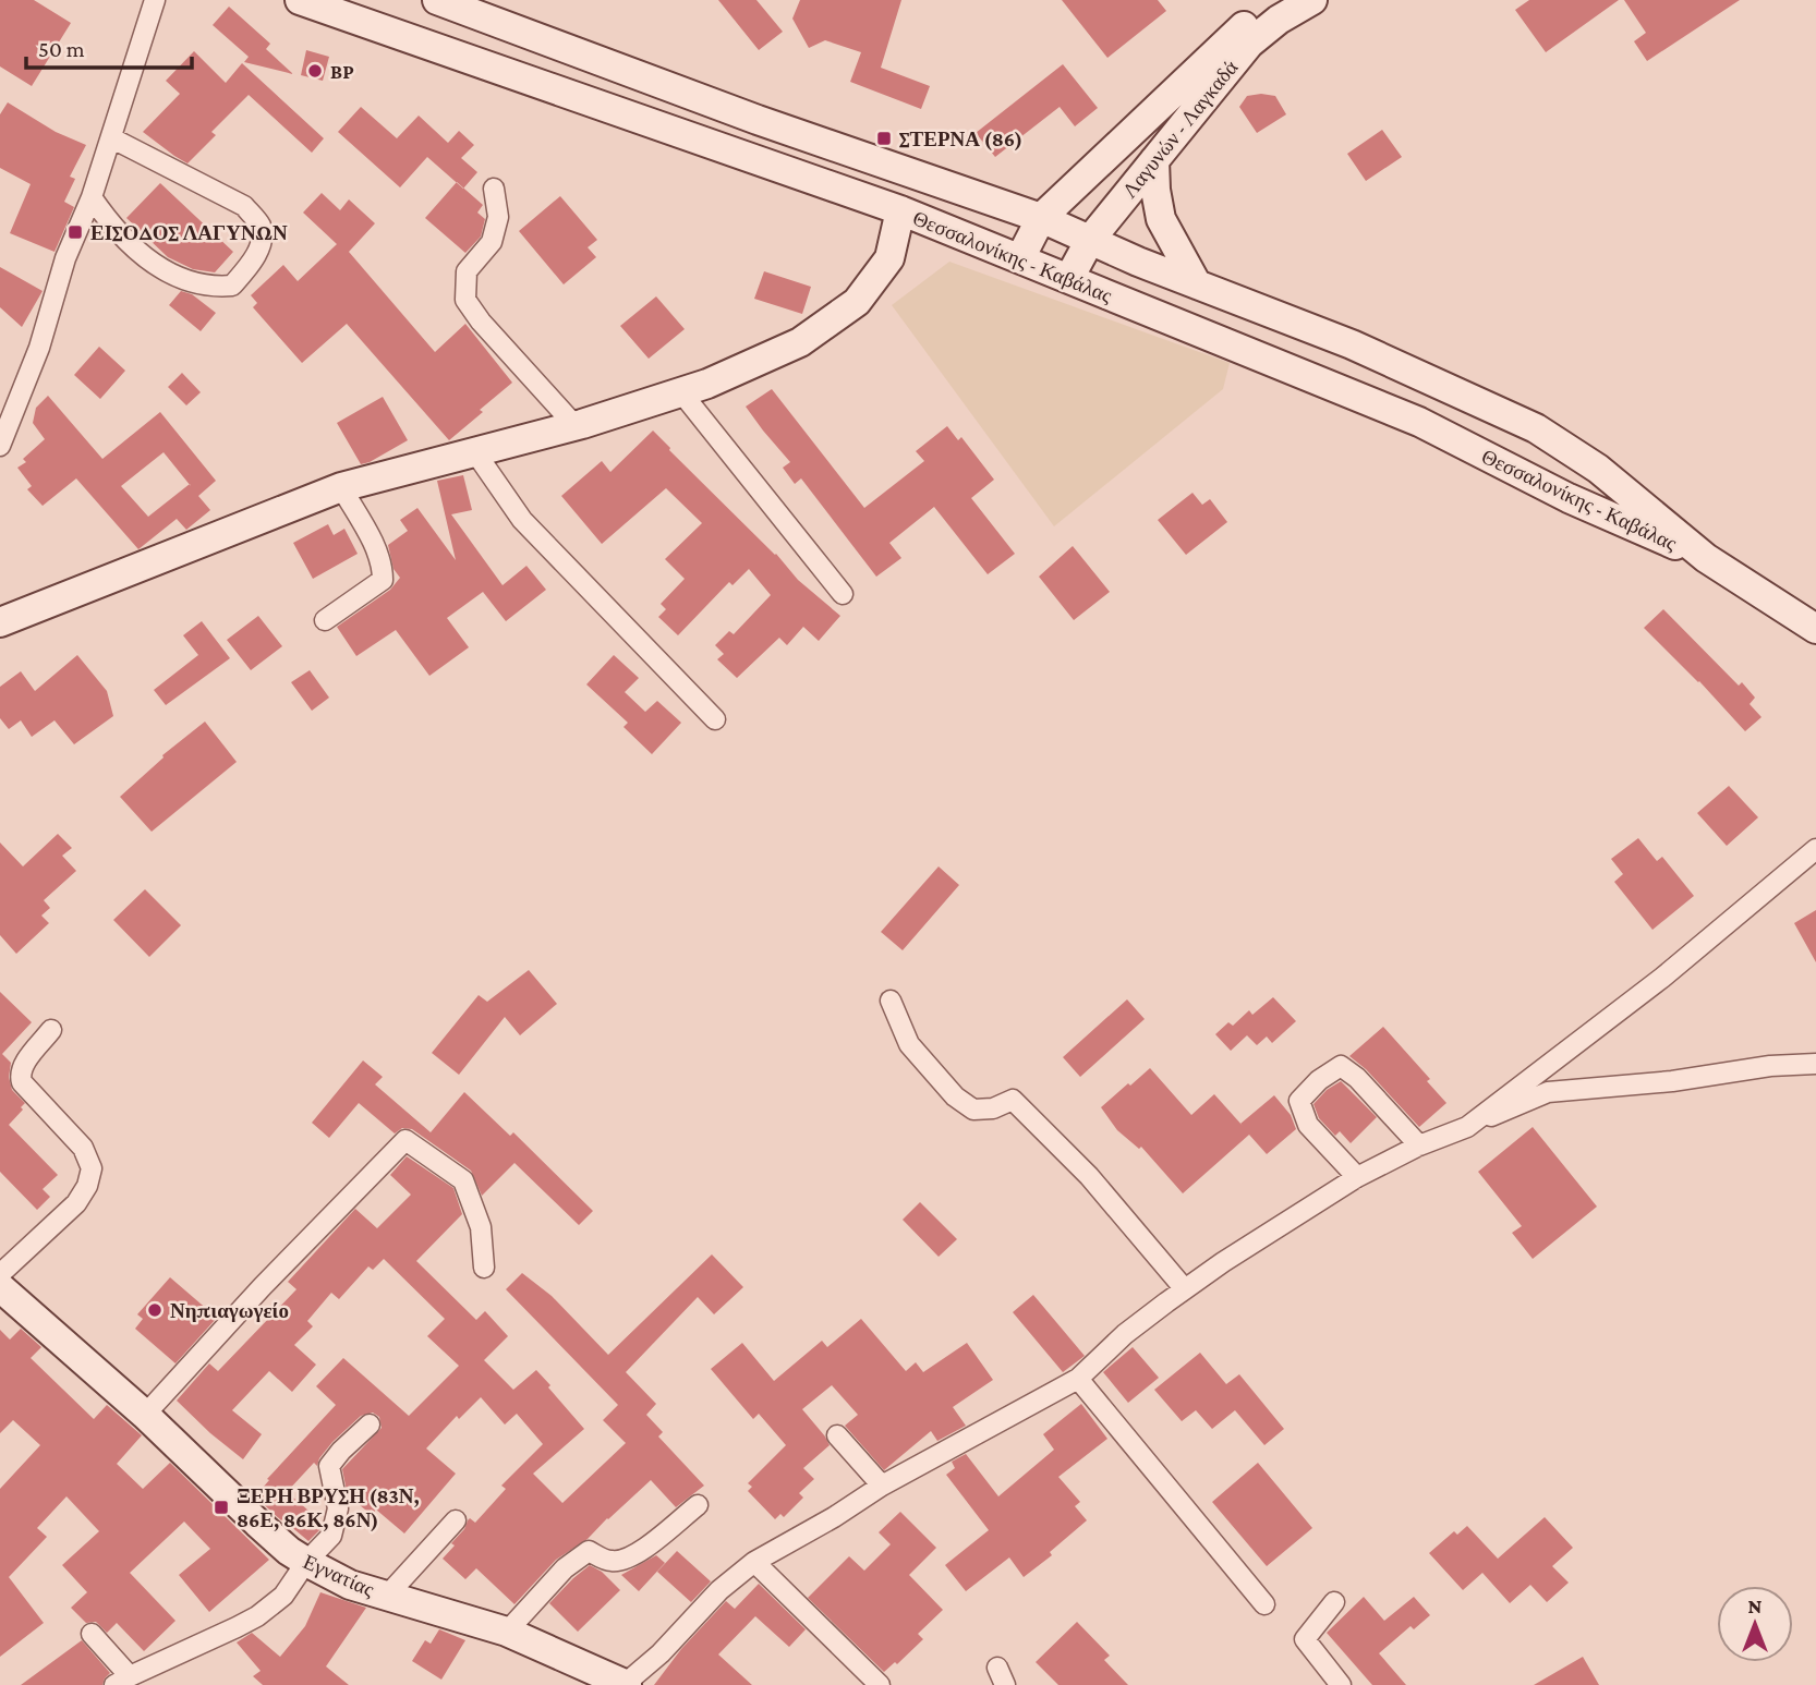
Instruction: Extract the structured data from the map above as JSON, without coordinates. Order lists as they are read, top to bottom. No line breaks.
{"streets":{"main road":["Λαγυνών - Λαγκαδά","Θεσσαλονίκης - Καβάλας","Εγνατίας"]},"crossings":[["Λαγυνών - Λαγκαδά","Θεσσαλονίκης - Καβάλας"]],"places":{"other":["BP","Νηπιαγωγείο"],"transit":["ΣΤΕΡΝΑ (86)","ΕΙΣΟΔΟΣ ΛΑΓΥΝΩΝ","ΞΕΡΗ ΒΡΥΣΗ (83Ν, 86Ε, 86Κ, 86Ν)"]},"scale_bar":"50 m","north":"top"}
